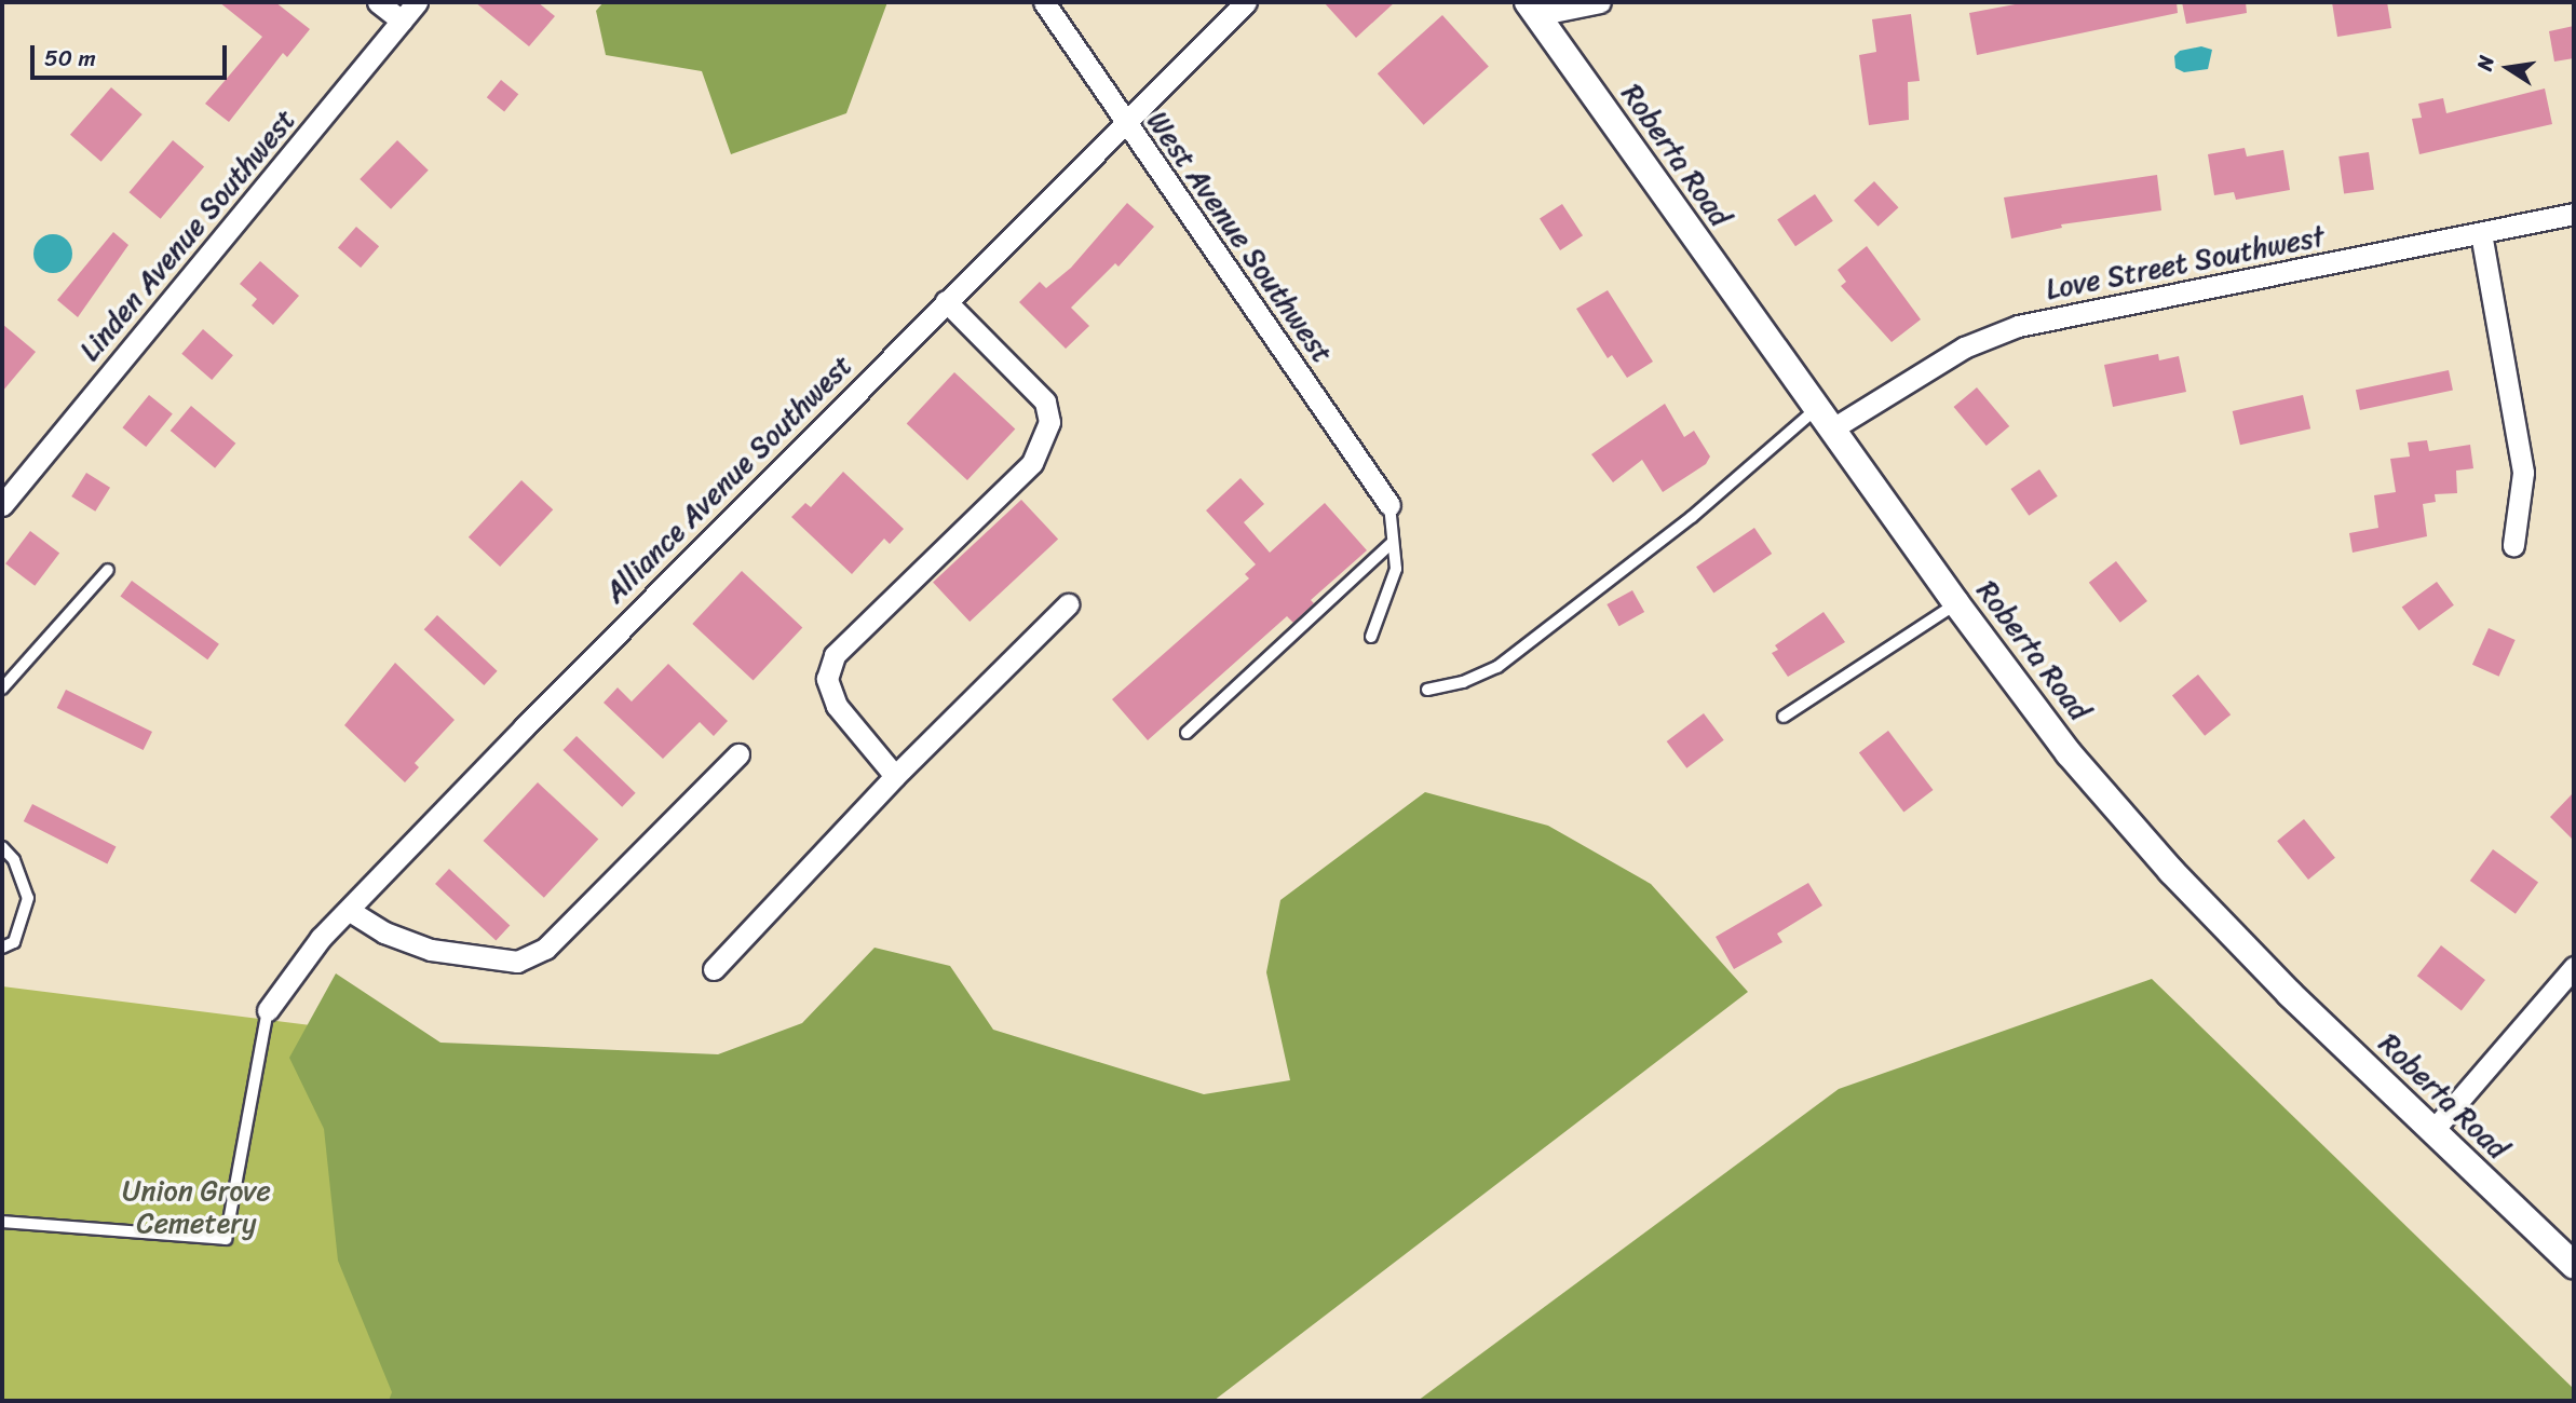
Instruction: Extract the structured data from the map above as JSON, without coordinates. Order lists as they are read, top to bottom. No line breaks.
{"streets":{"street":["Roberta Road","Linden Avenue Southwest","West Avenue Southwest","Love Street Southwest","Alliance Avenue Southwest"]},"crossings":[["Roberta Road","Love Street Southwest"],["West Avenue Southwest","Alliance Avenue Southwest"]],"parks":["Union Grove Cemetery"],"scale_bar":"50 m","north":"left"}
